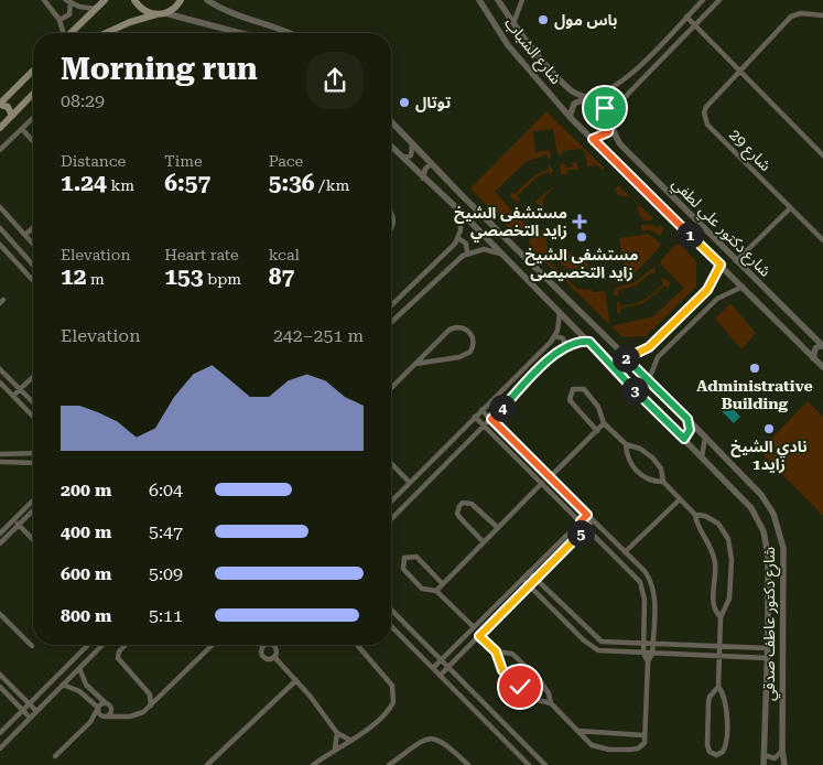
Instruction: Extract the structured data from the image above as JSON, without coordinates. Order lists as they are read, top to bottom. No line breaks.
{"streets":{"street":["شارع الشباب","شارع 29","شارع دكتور علي لطفي","شارع دكتور عاطف صدقي"]},"crossings":[["شارع الشباب","شارع دكتور علي لطفي"]],"places":{"other":["باس مول","توتال","مستشفى الشيخ زايد التخصيصى","Administrative Building","نادي الشيخ زايد1"],"health":["مستشفى الشيخ زايد التخصصي"]},"page":{"heading":["Morning run","08:29"],"stats":[["Distance","1.24 km"],["Time","6:57"],["Pace","5:36 /km"],["Elevation","12 m"],["Heart rate","153 bpm"],["kcal","87"]],"pins":["1","2","3","4","5"],"chart":["Elevation","242–251 m"],"list":[{"name":"200 m","note":"6:04"},{"name":"400 m","note":"5:47"},{"name":"600 m","note":"5:09"},{"name":"800 m","note":"5:11"}]}}
